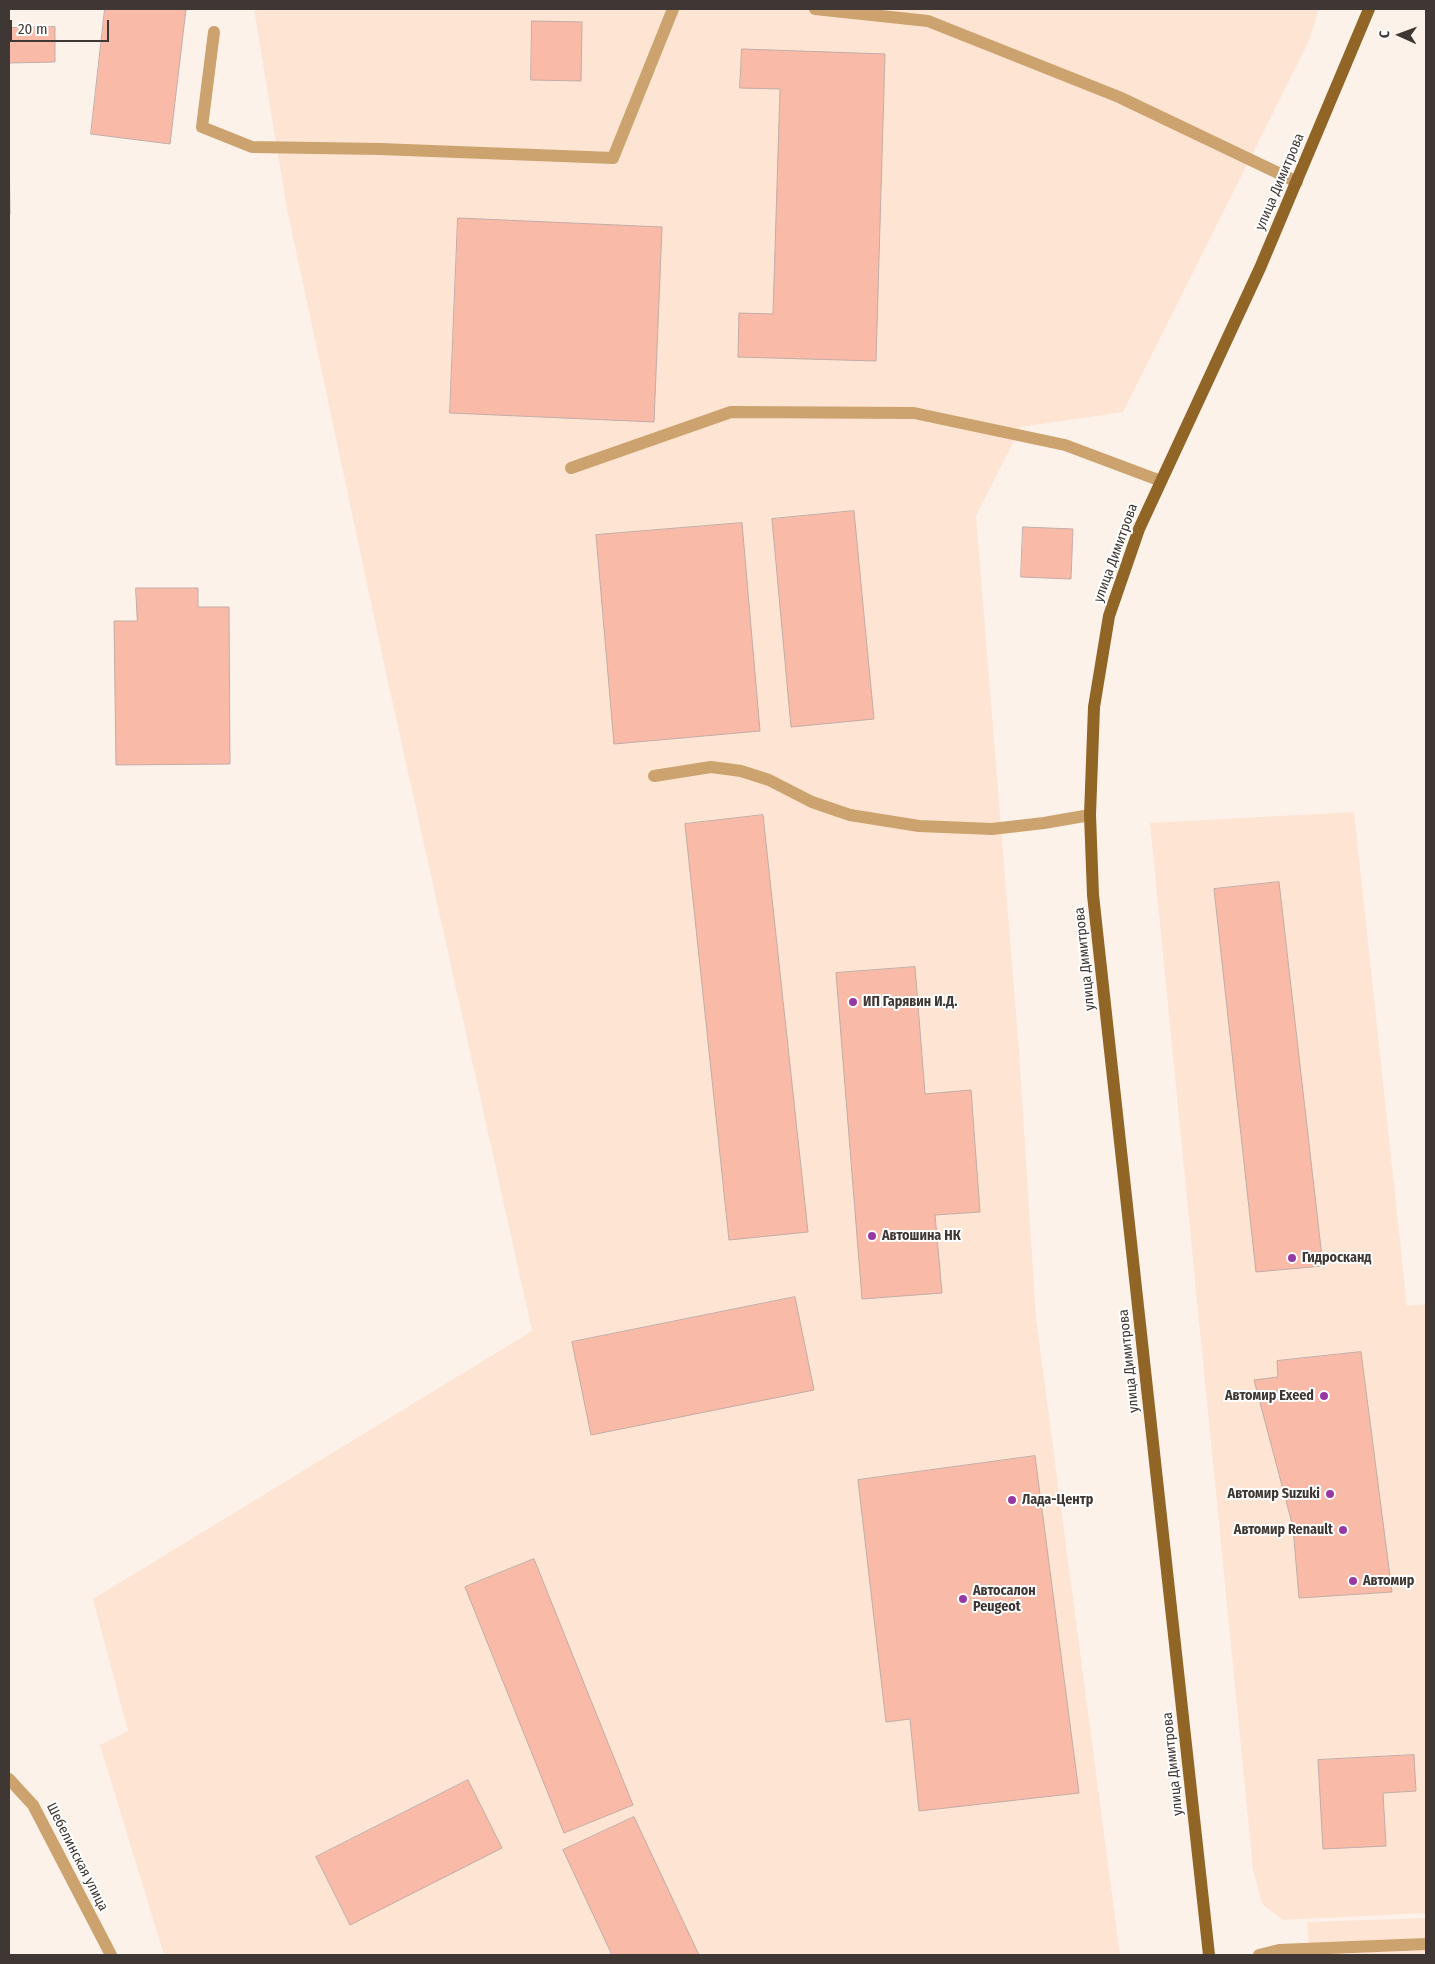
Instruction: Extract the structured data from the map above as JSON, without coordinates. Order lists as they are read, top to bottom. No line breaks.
{"streets":{"main road":["улица Димитрова"],"street":["Шебелинская улица"]},"places":["ИП Гарявин И.Д.","Автошина НК","Гидросканд","Автомир Exeed","Автомир Suzuki","Лада-Центр","Автомир Renault","Автомир","Автосалон Peugeot"],"scale_bar":"20 m","north":"left"}
